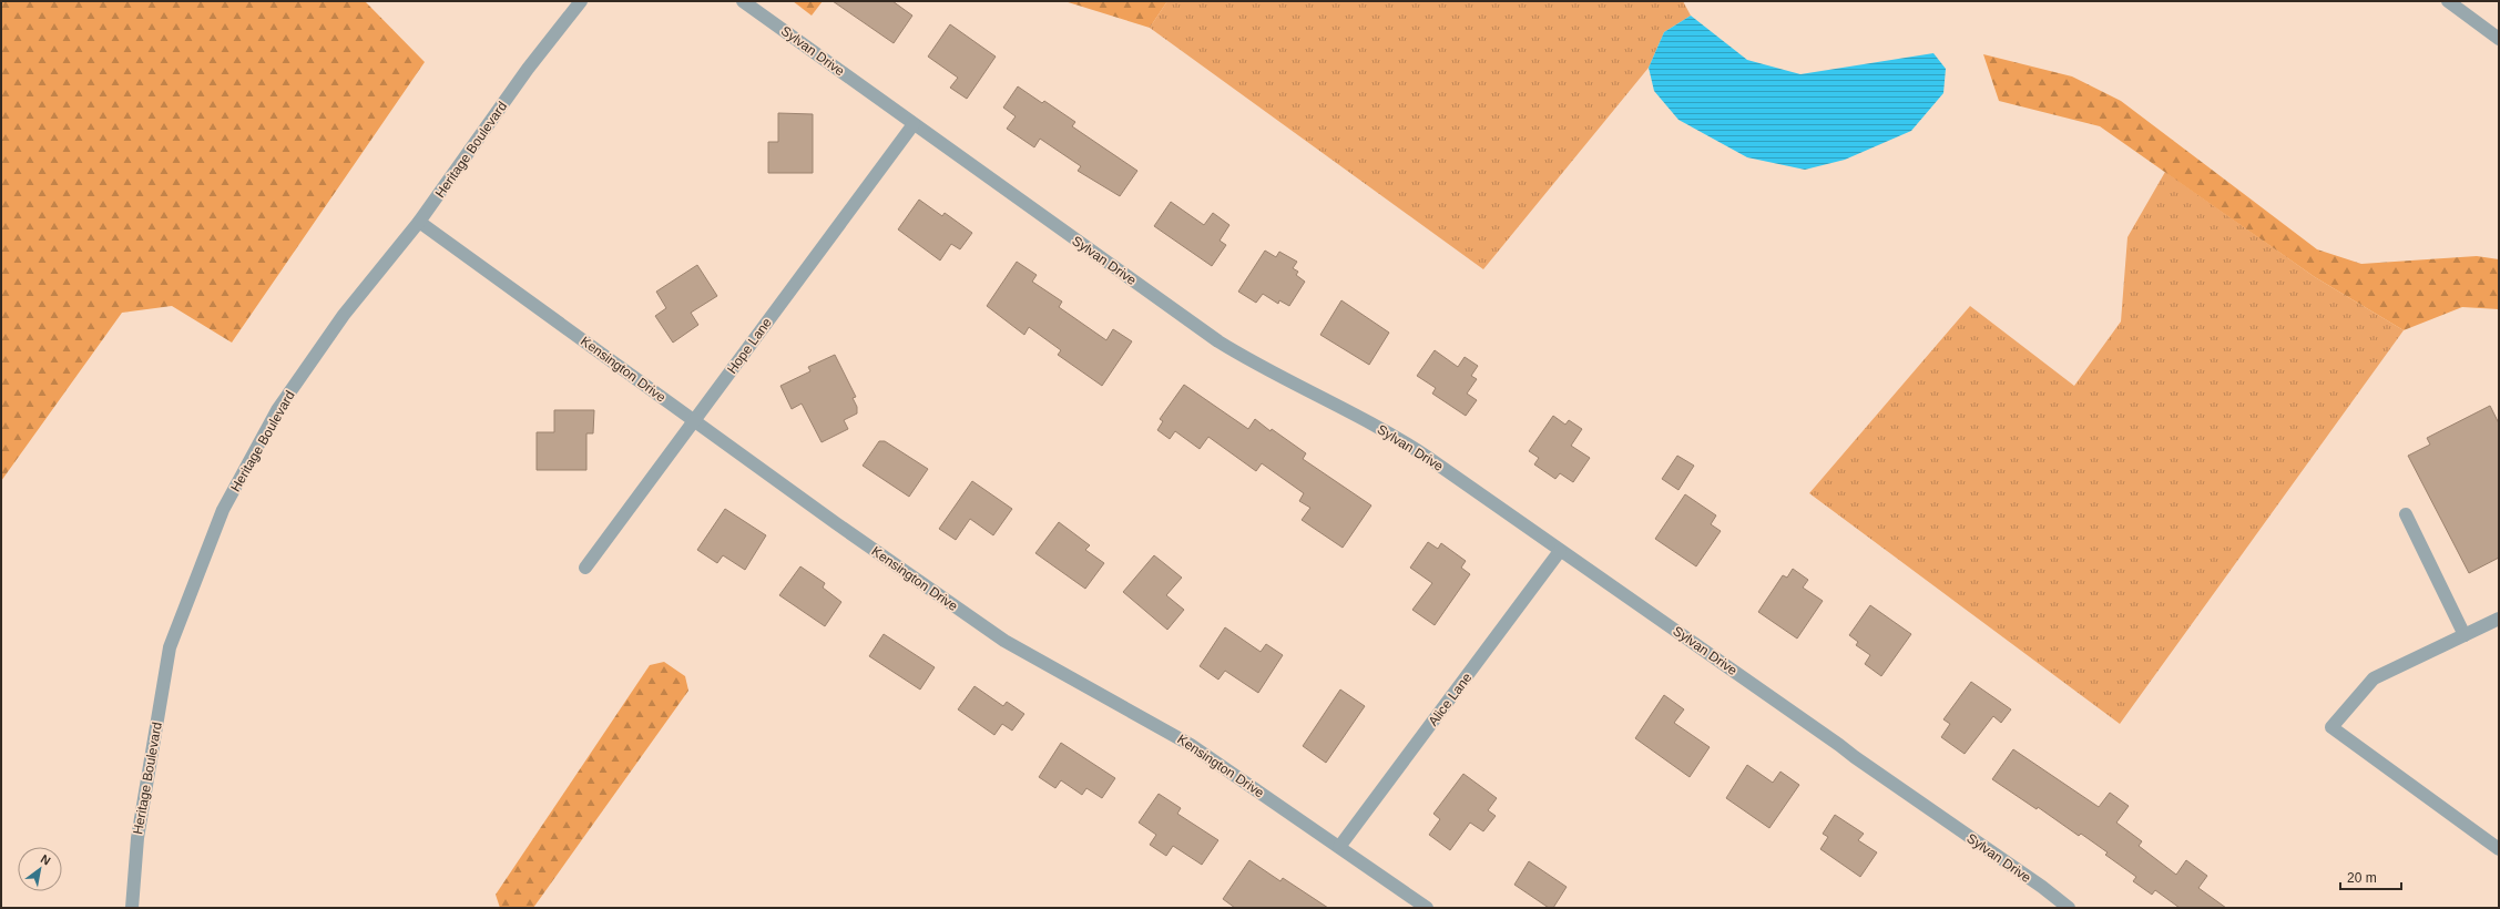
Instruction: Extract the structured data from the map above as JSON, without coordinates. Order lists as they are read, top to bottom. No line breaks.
{"streets":{"street":["Sylvan Drive","Heritage Boulevard","Hope Lane","Kensington Drive","Alice Lane"]},"crossings":[["Sylvan Drive","Hope Lane"],["Sylvan Drive","Alice Lane"],["Heritage Boulevard","Kensington Drive"],["Hope Lane","Kensington Drive"],["Kensington Drive","Alice Lane"]],"scale_bar":"20 m","north":"top right"}
